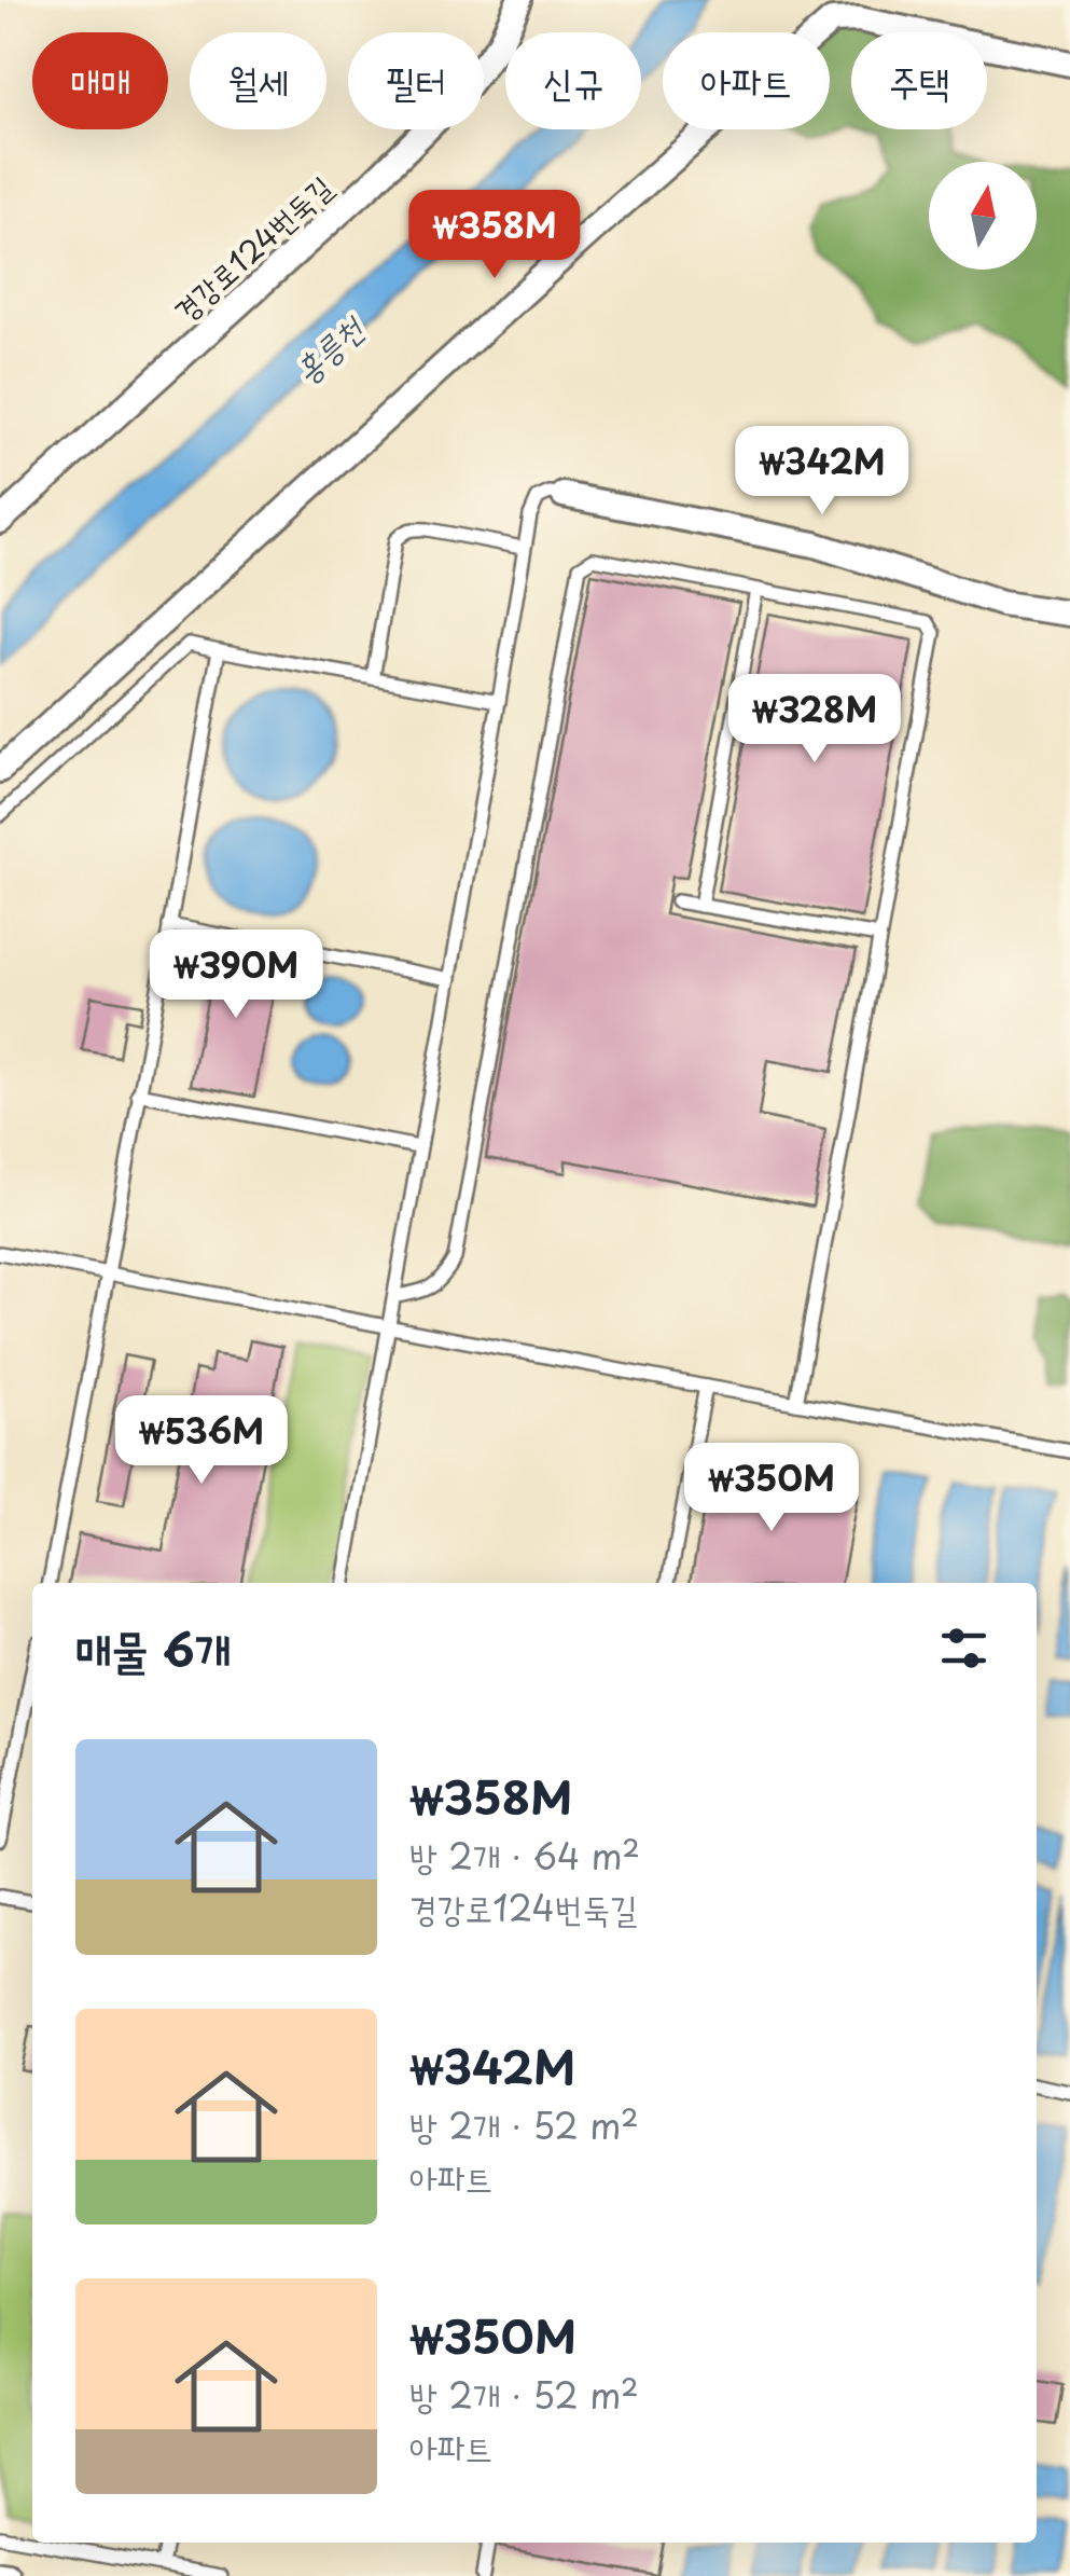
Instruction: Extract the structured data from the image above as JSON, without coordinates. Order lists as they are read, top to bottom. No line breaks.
{"streets":{"street":["경강로124번둑길"]},"water":["홍릉천"],"north":"top","page":{"chip":["매매","월세","필터","신규","아파트","주택"],"price":["₩358M","₩342M","₩328M","₩390M","₩536M","₩350M"],"heading":"매물 6개","list":[{"name":"₩358M","note":"방 2개 · 64 m² · 경강로124번둑길"},{"name":"₩342M","note":"방 2개 · 52 m² · 아파트"},{"name":"₩350M","note":"방 2개 · 52 m² · 아파트"}]}}
